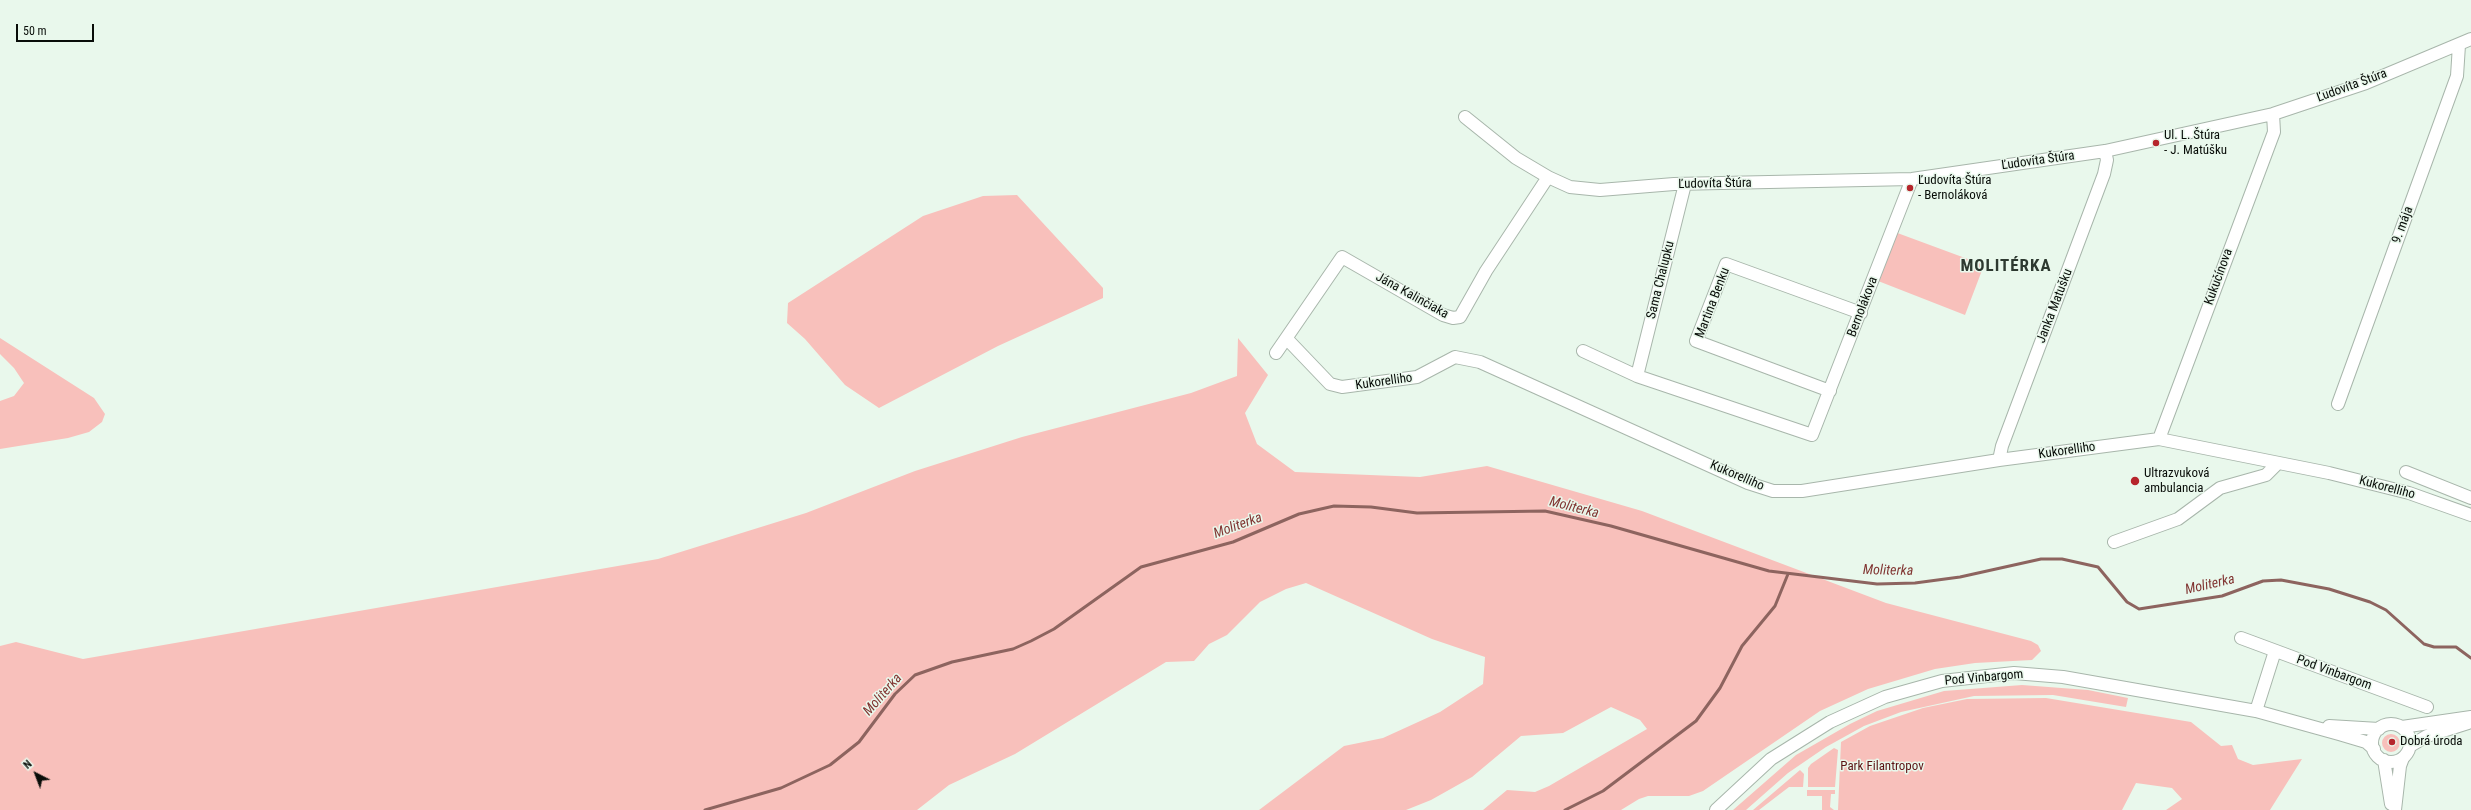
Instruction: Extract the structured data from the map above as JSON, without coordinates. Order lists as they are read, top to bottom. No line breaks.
{"streets":{"street":["Ľudovíta Štúra","9. mája","Kukučínova","Sama Chalupku","Jána Kalinčiaka","Martina Benku","Janka Matušku","Bernolákova","Kukorelliho","Pod Vinbargom"]},"crossings":[["Ľudovíta Štúra","9. mája"],["Ľudovíta Štúra","Kukučínova"],["Ľudovíta Štúra","Sama Chalupku"],["Ľudovíta Štúra","Jána Kalinčiaka"],["Ľudovíta Štúra","Janka Matušku"],["Ľudovíta Štúra","Bernolákova"],["Kukučínova","Kukorelliho"],["Sama Chalupku","Bernolákova"],["Jána Kalinčiaka","Kukorelliho"],["Martina Benku","Bernolákova"],["Janka Matušku","Kukorelliho"]],"districts":["MOLITÉRKA"],"water":["Moliterka"],"parks":["Park Filantropov"],"places":["Ul. L. Štúra - J. Matúšku","Ľudovíta Štúra - Bernoláková","Ultrazvuková ambulancia","Dobrá úroda"],"scale_bar":"50 m","north":"top left"}
